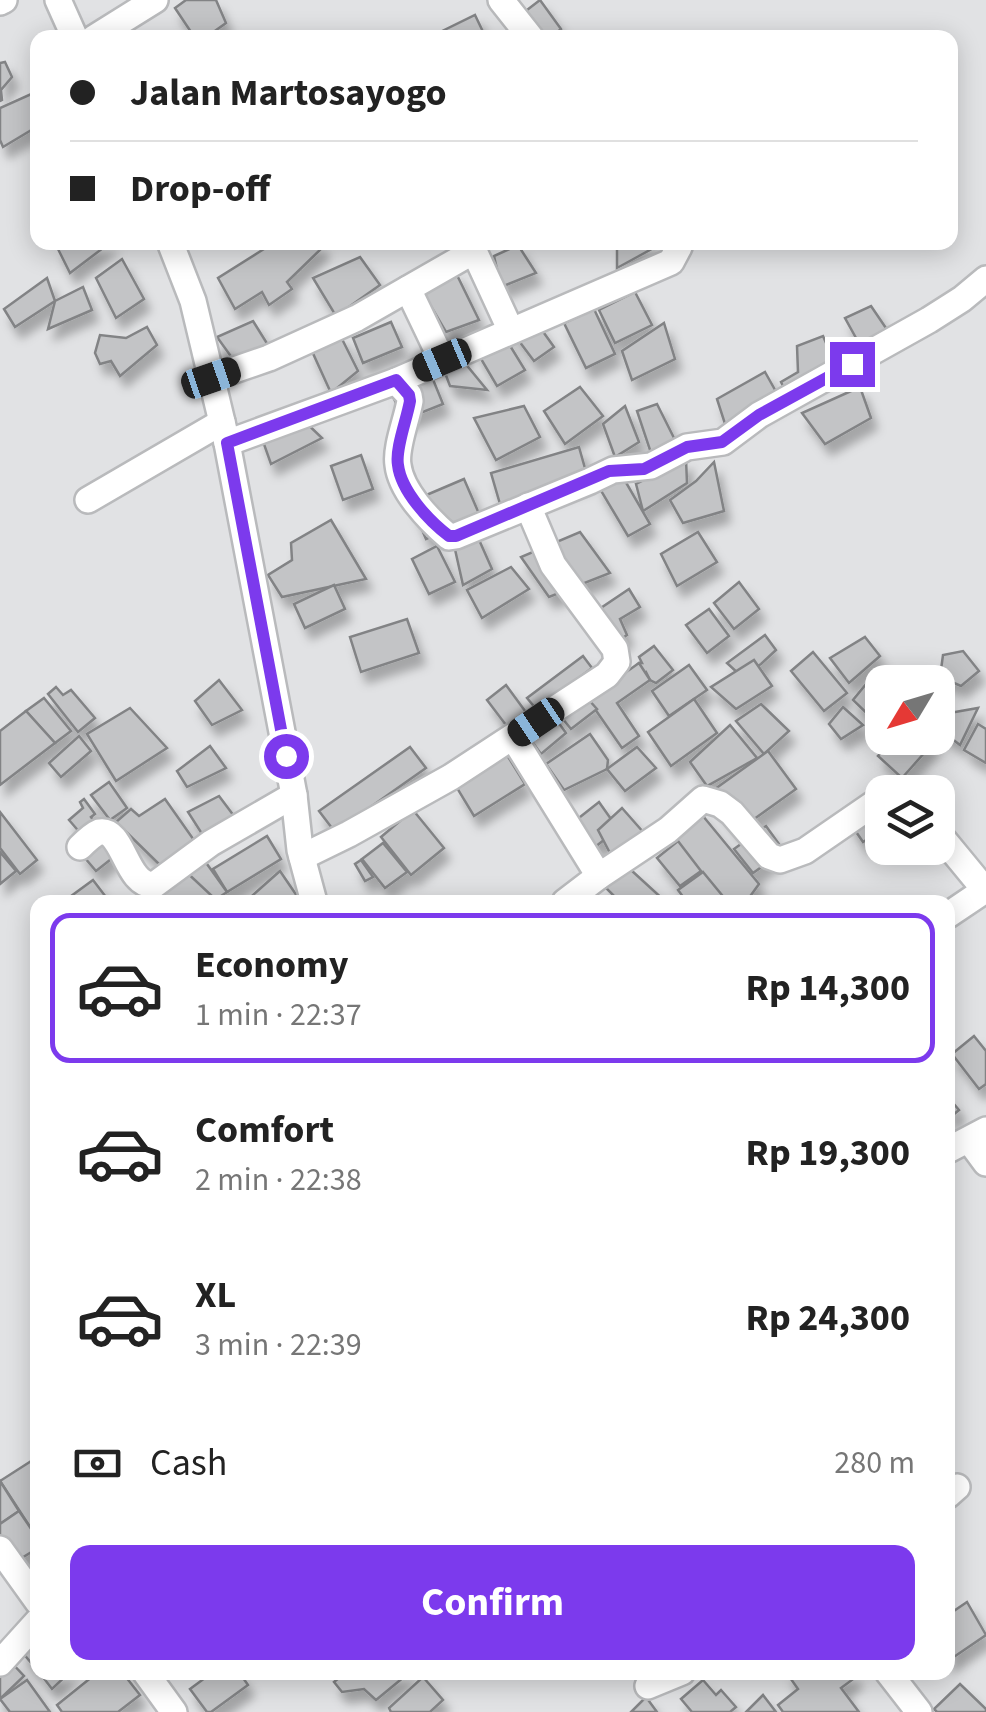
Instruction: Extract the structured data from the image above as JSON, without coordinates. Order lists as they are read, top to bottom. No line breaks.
{"north":"bottom left","page":{"banner":["Jalan Martosayogo","Drop-off"],"list":[{"name":"Economy","note":"1 min · 22:37","value":"Rp 14,300"},{"name":"Comfort","note":"2 min · 22:38","value":"Rp 19,300"},{"name":"XL","note":"3 min · 22:39","value":"Rp 24,300"}],"pay":["Cash","280 m"],"buttons":"Confirm"}}
